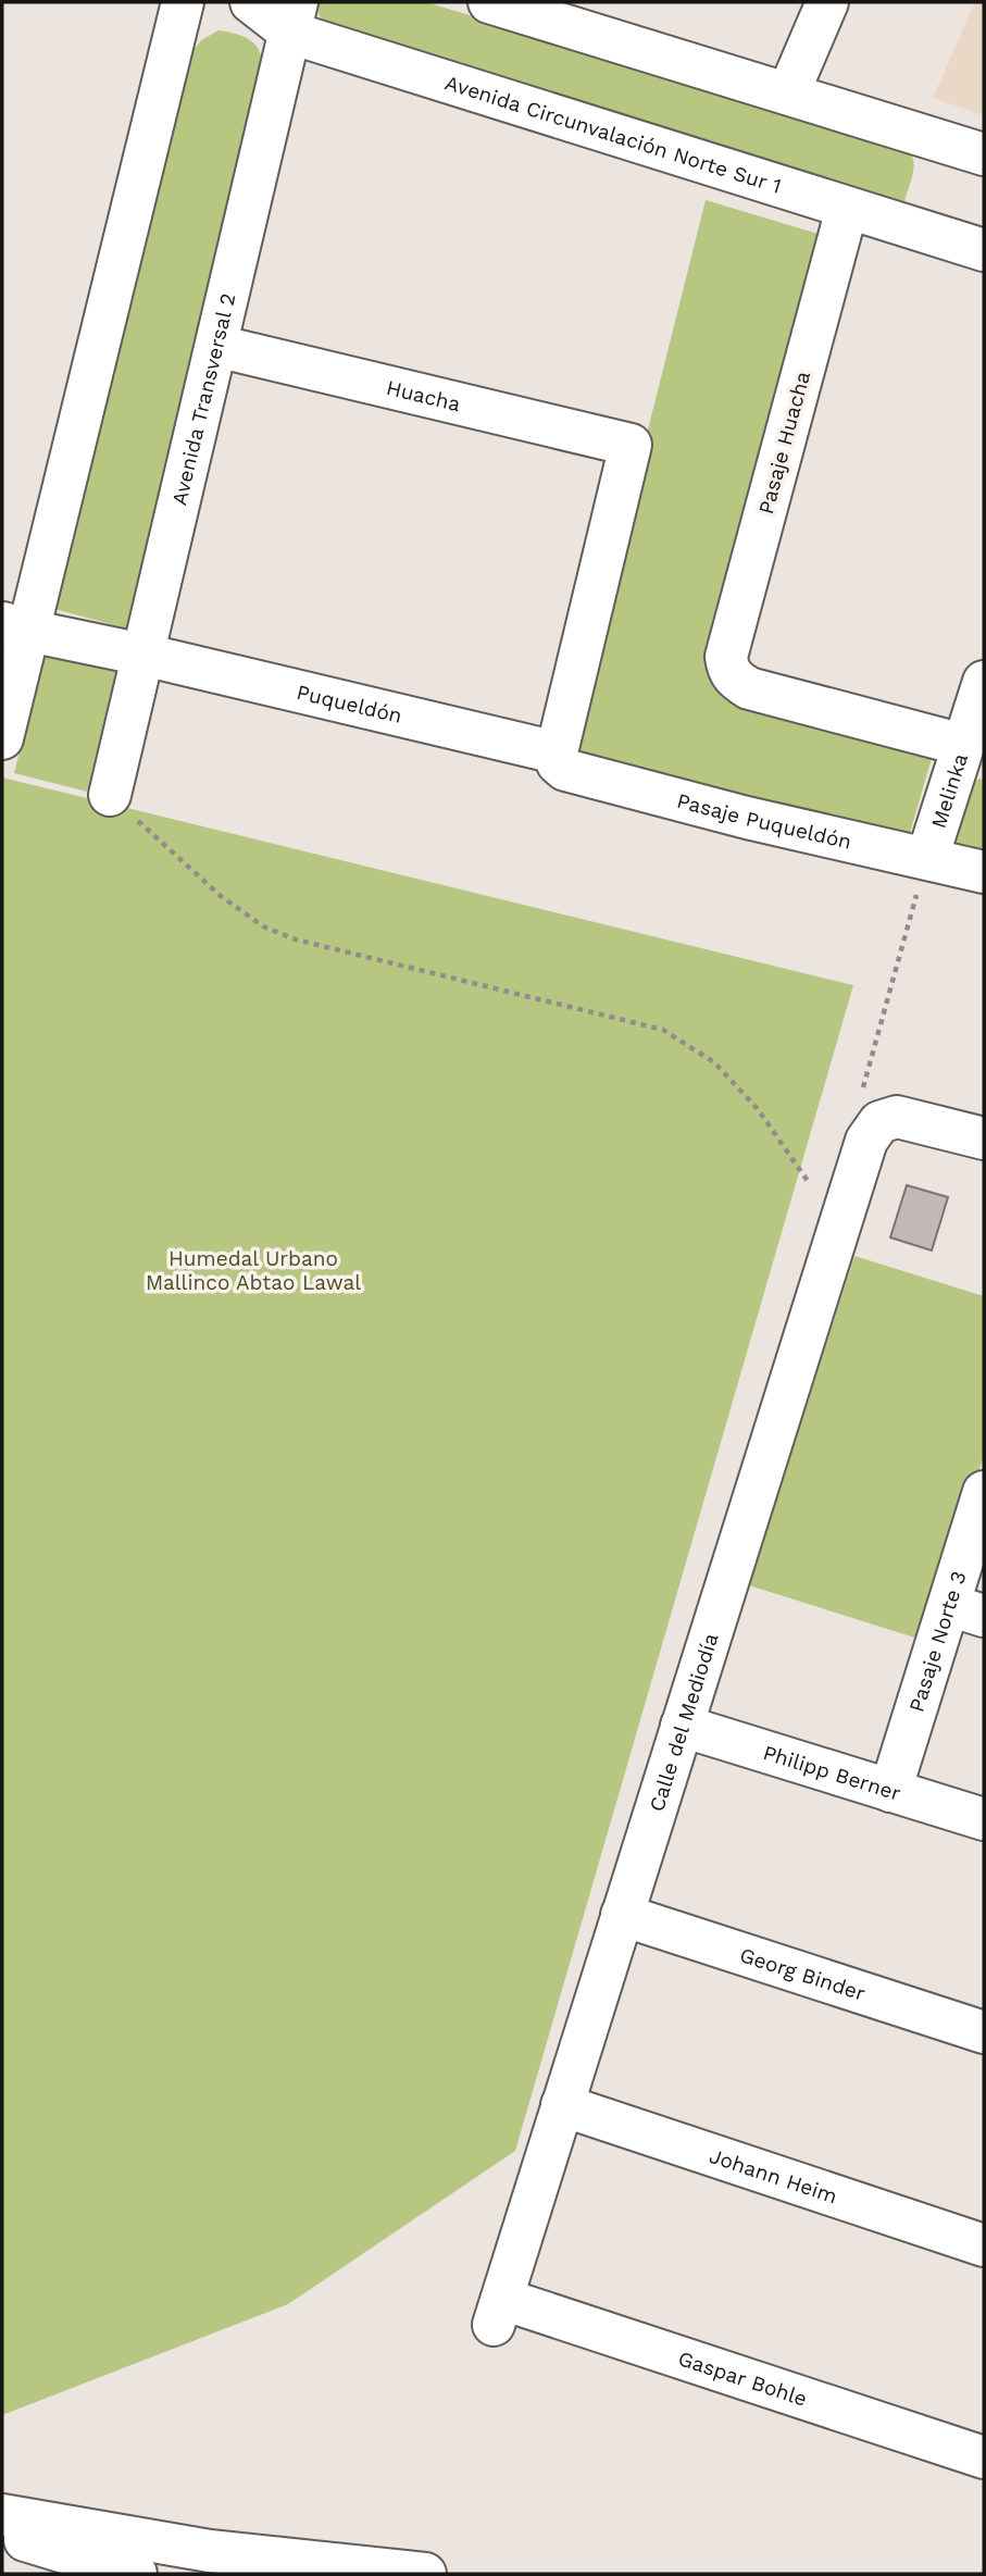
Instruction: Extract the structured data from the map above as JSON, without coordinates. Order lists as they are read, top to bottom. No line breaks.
{"streets":{"street":["Avenida Circunvalación Norte Sur 1","Huacha","Avenida Transversal 2","Pasaje Huacha","Puqueldón","Melinka","Pasaje Puqueldón","Pasaje Norte 3","Calle del Mediodía","Philipp Berner","Georg Binder","Johann Heim","Gaspar Bohle"]},"crossings":[["Avenida Circunvalación Norte Sur 1","Avenida Transversal 2"],["Avenida Circunvalación Norte Sur 1","Pasaje Huacha"],["Huacha","Avenida Transversal 2"],["Huacha","Puqueldón"],["Huacha","Pasaje Puqueldón"],["Avenida Transversal 2","Puqueldón"],["Pasaje Huacha","Melinka"],["Puqueldón","Pasaje Puqueldón"],["Melinka","Pasaje Puqueldón"],["Pasaje Norte 3","Philipp Berner"],["Calle del Mediodía","Philipp Berner"],["Calle del Mediodía","Georg Binder"],["Calle del Mediodía","Johann Heim"],["Calle del Mediodía","Gaspar Bohle"]],"parks":["Humedal Urbano Mallinco Abtao Lawal"]}
